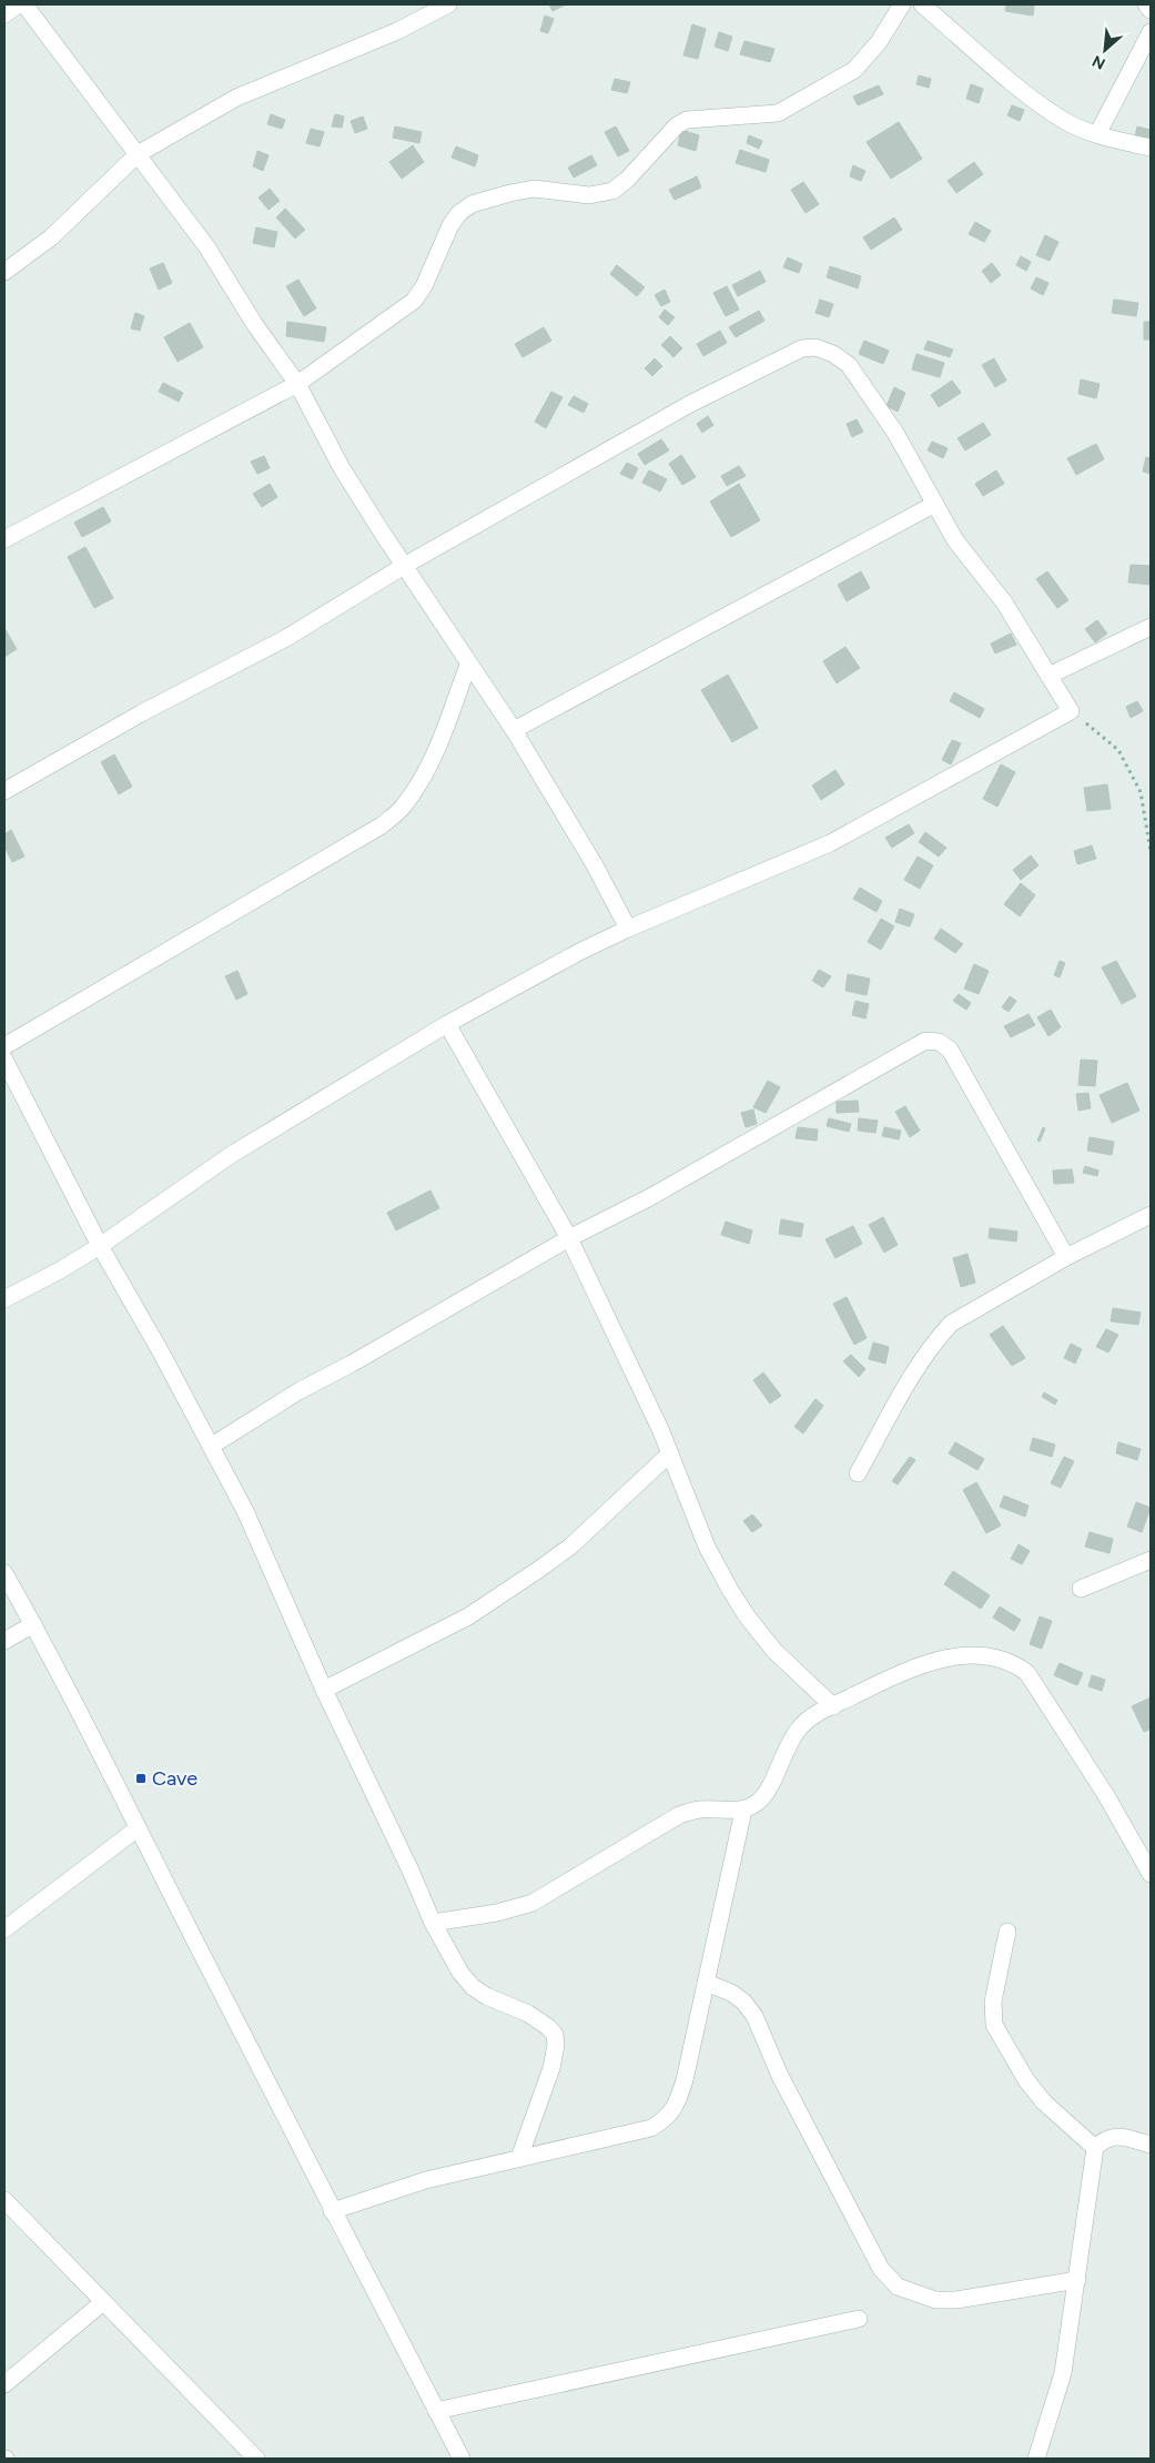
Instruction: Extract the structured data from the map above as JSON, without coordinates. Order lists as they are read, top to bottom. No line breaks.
{"places":{"transit":["Cave"]},"north":"bottom left"}
